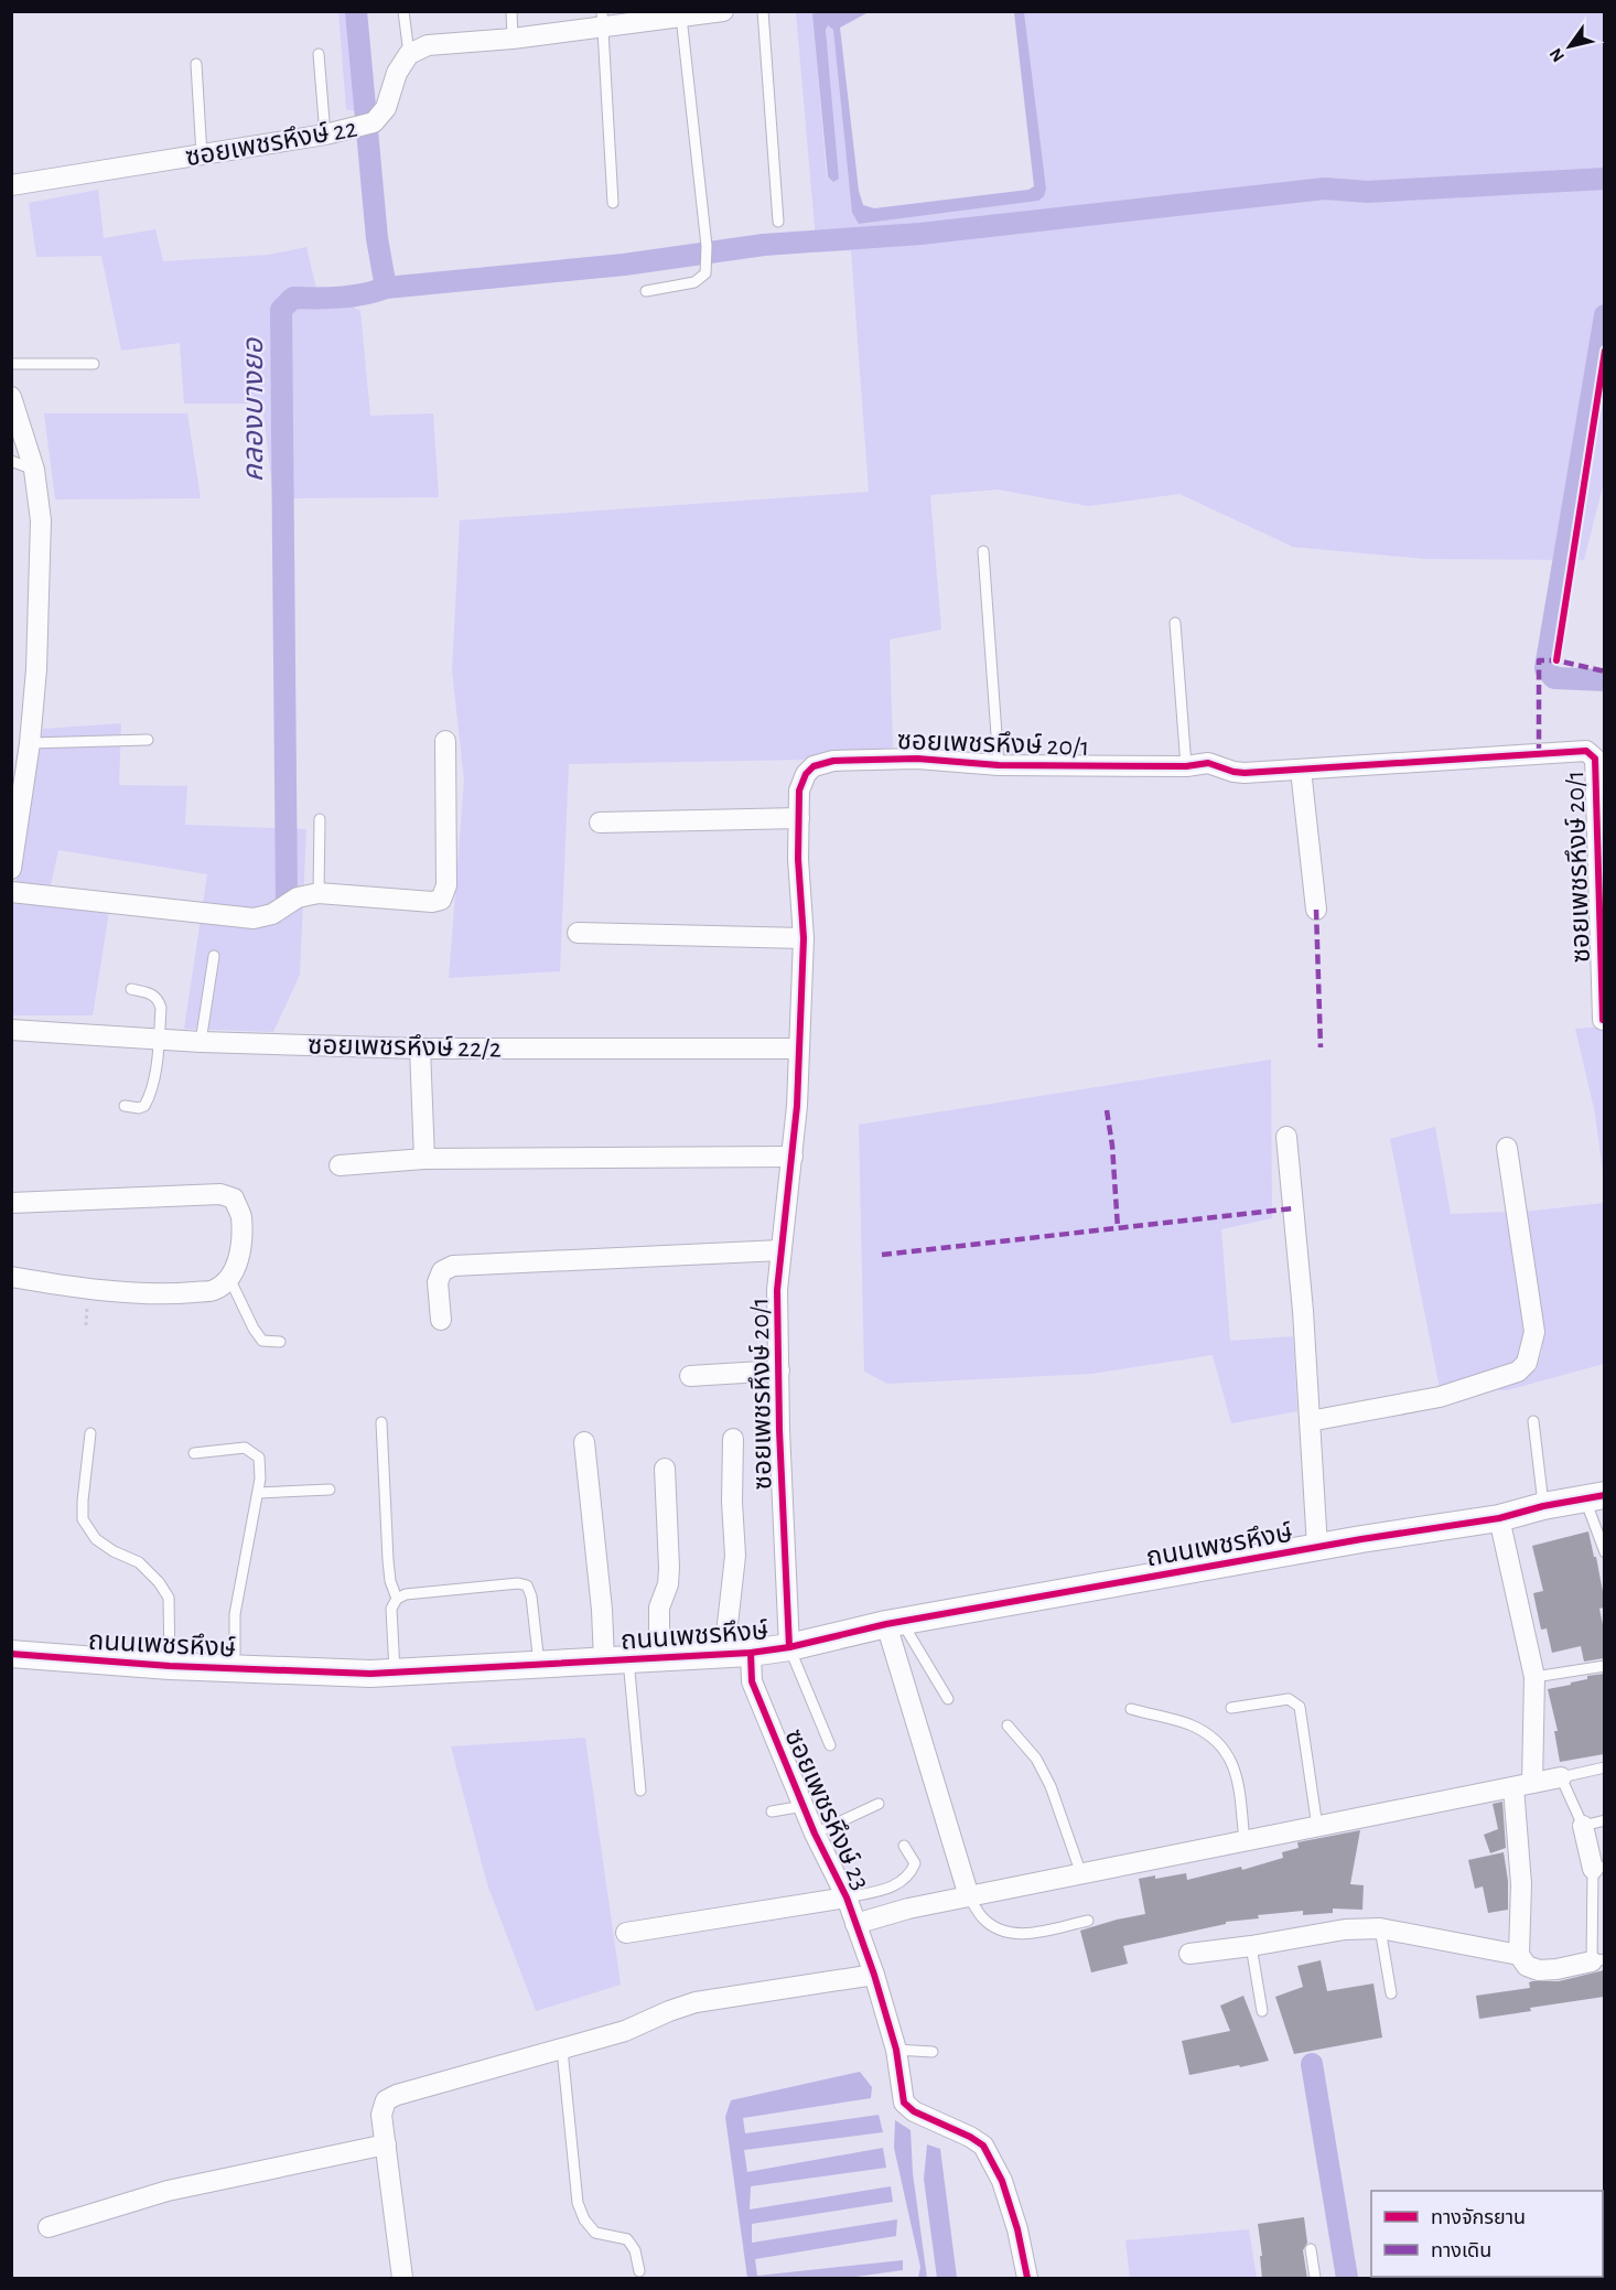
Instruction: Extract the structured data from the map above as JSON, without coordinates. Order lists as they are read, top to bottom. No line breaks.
{"streets":{"main road":["ถนนเพชรหึงษ์"],"street":["ซอยเพชรหึงษ์ 22","ซอยเพชรหึงษ์ 20/1","ซอยเพชรหึงษ์ 22/2","ซอยเพชรหึงษ์ 23"]},"crossings":[["ซอยเพชรหึงษ์ 20/1","ซอยเพชรหึงษ์ 22/2"],["ซอยเพชรหึงษ์ 20/1","ถนนเพชรหึงษ์"],["ถนนเพชรหึงษ์","ซอยเพชรหึงษ์ 23"]],"water":["คลองบางยอ"],"legend":["ทางจักรยาน","ทางเดิน"],"north":"bottom left"}
